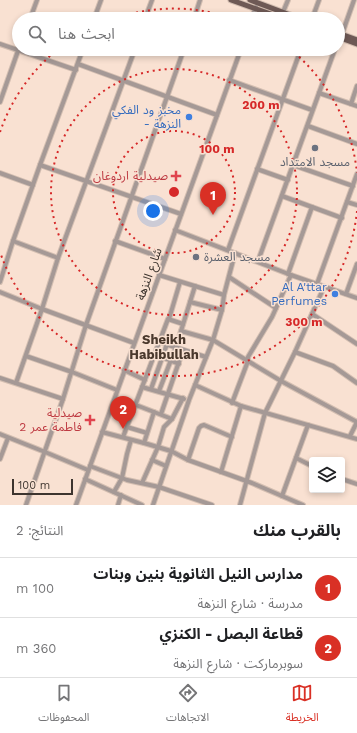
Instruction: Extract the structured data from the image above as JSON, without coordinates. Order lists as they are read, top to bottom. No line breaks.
{"streets":{"street":["شارع النزهة"]},"districts":["Sheikh Habibullah"],"places":{"other":["مخبز ود الفكي - النزهة","مسجد الامتداد","مسجد العشرة","Al A'ttar Perfumes"],"health":["صيدلية اردوغان","صيدلية فاطمة عمر 2"]},"scale_bar":"100 m","page":{"search":"ابحث هنا","pins":["1","2"],"scale":"100 m","heading":["بالقرب منك","النتائج: 2"],"list":[{"mark":"1","name":"مدارس النيل الثانوية بنين وبنات","note":"مدرسة · شارع النزهة","value":"100 m"},{"mark":"2","name":"قطاعة البصل - الكنزي","note":"سوبرماركت · شارع النزهة","value":"360 m"}],"nav":["الخريطة","الاتجاهات","المحفوظات"]},"rings":["200 m","100 m","300 m"]}
